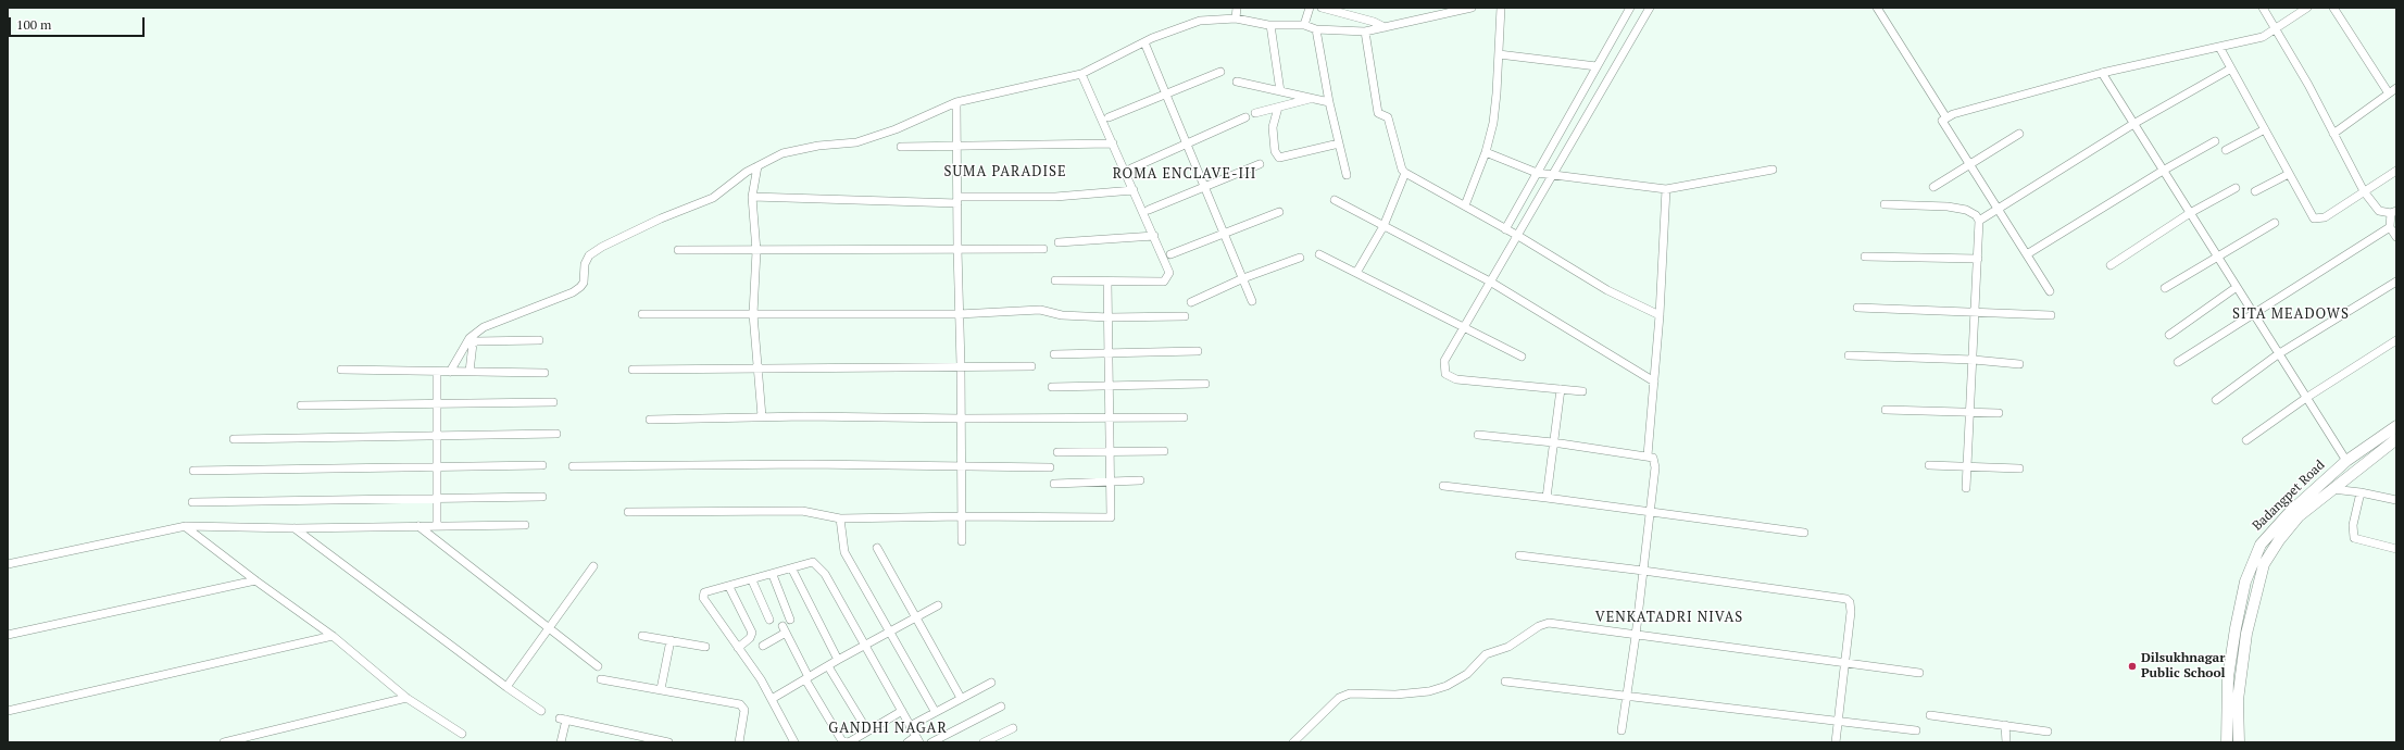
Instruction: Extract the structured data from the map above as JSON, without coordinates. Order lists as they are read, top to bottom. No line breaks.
{"streets":{"main road":["Badangpet Road"]},"districts":["SUMA PARADISE","ROMA ENCLAVE-III","SITA MEADOWS","VENKATADRI NIVAS","GANDHI NAGAR"],"places":["Dilsukhnagar Public School"],"scale_bar":"100 m"}
